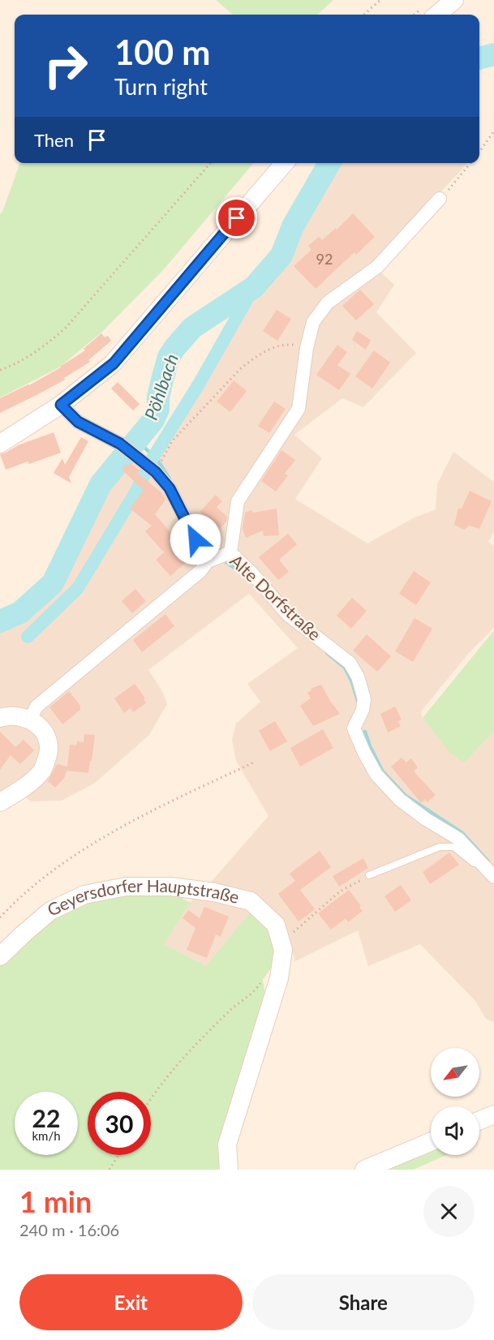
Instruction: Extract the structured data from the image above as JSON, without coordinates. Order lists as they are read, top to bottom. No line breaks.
{"streets":{"main road":["Geyersdorfer Hauptstraße"],"street":["Alte Dorfstraße"]},"water":["Pöhlbach"],"house_numbers":["92"],"north":"bottom left","page":{"turn":["100 m","Turn right"],"then":"Then","speed":"22 km/h","limit":"30","heading":["1 min","240 m · 16:06"],"buttons":["Exit","Share"]}}
